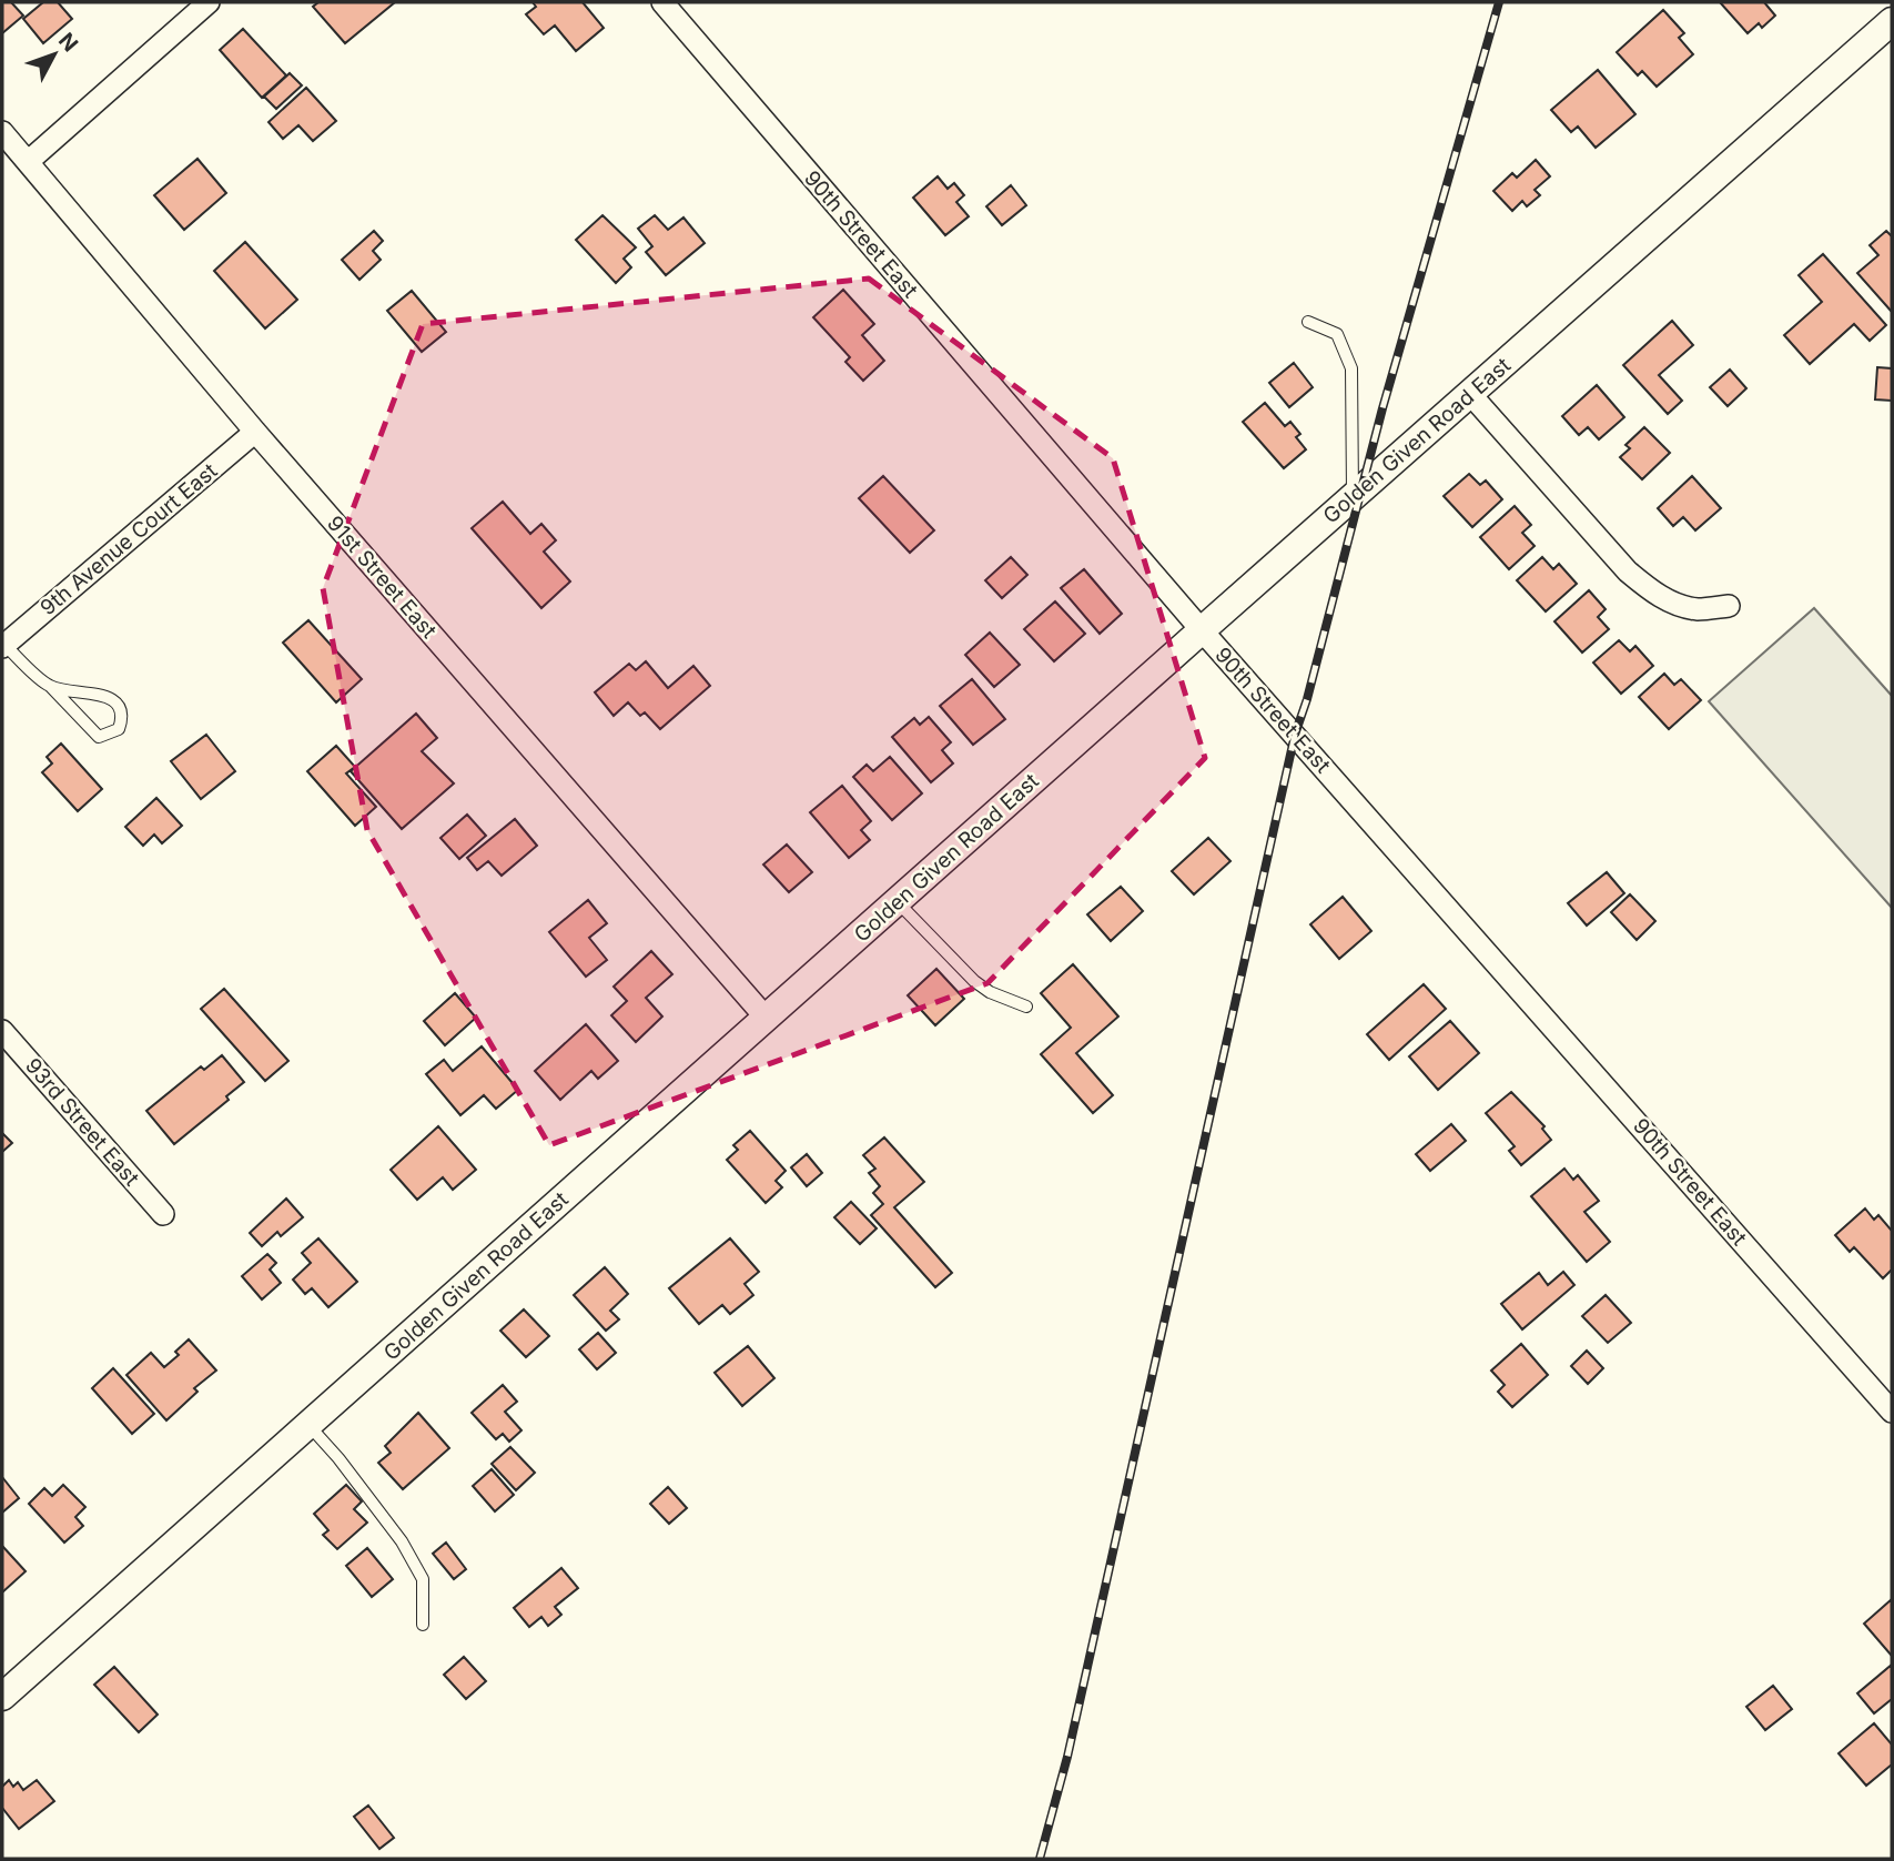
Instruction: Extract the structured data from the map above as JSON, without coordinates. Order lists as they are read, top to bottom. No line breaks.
{"streets":{"street":["90th Street East","Golden Given Road East","9th Avenue Court East","91st Street East","93rd Street East"]},"crossings":[["90th Street East","Golden Given Road East"],["Golden Given Road East","91st Street East"],["9th Avenue Court East","91st Street East"]],"north":"top right"}
